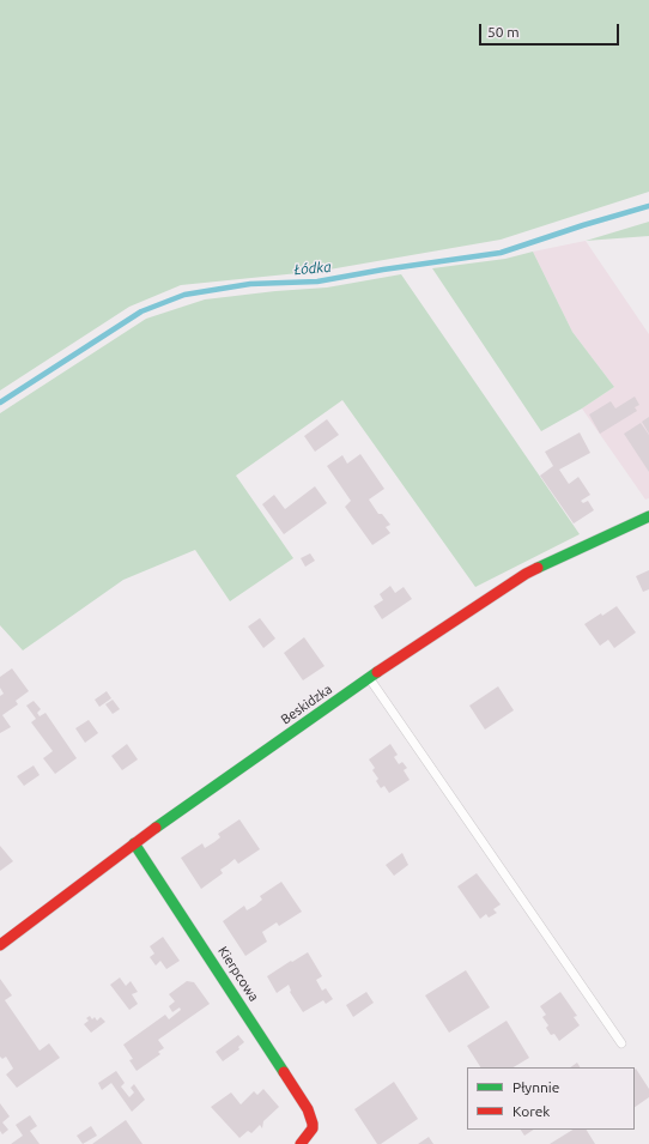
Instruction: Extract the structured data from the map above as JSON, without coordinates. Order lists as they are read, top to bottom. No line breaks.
{"streets":{"street":["Beskidzka","Kierpcowa"]},"crossings":[["Beskidzka","Kierpcowa"]],"water":["Łódka"],"legend":["Płynnie","Korek"],"scale_bar":"50 m"}
